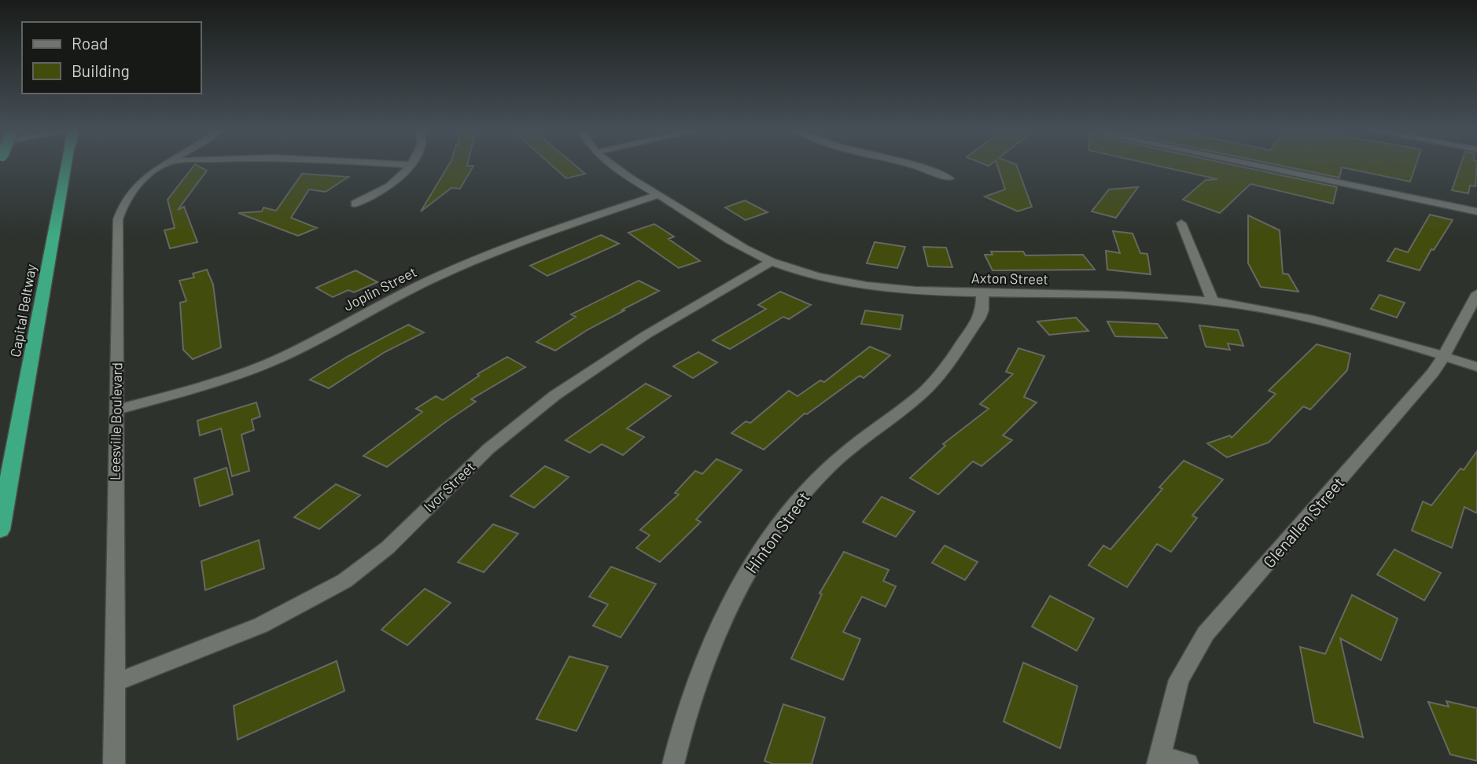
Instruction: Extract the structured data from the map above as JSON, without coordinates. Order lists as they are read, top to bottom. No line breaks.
{"streets":{"highway":["Capital Beltway"],"street":["Axton Street","Joplin Street","Leesville Boulevard","Ivor Street","Glenallen Street","Hinton Street"]},"crossings":[["Axton Street","Joplin Street"],["Axton Street","Ivor Street"],["Axton Street","Glenallen Street"],["Axton Street","Hinton Street"],["Joplin Street","Leesville Boulevard"],["Leesville Boulevard","Ivor Street"]],"legend":["Road","Building"]}
